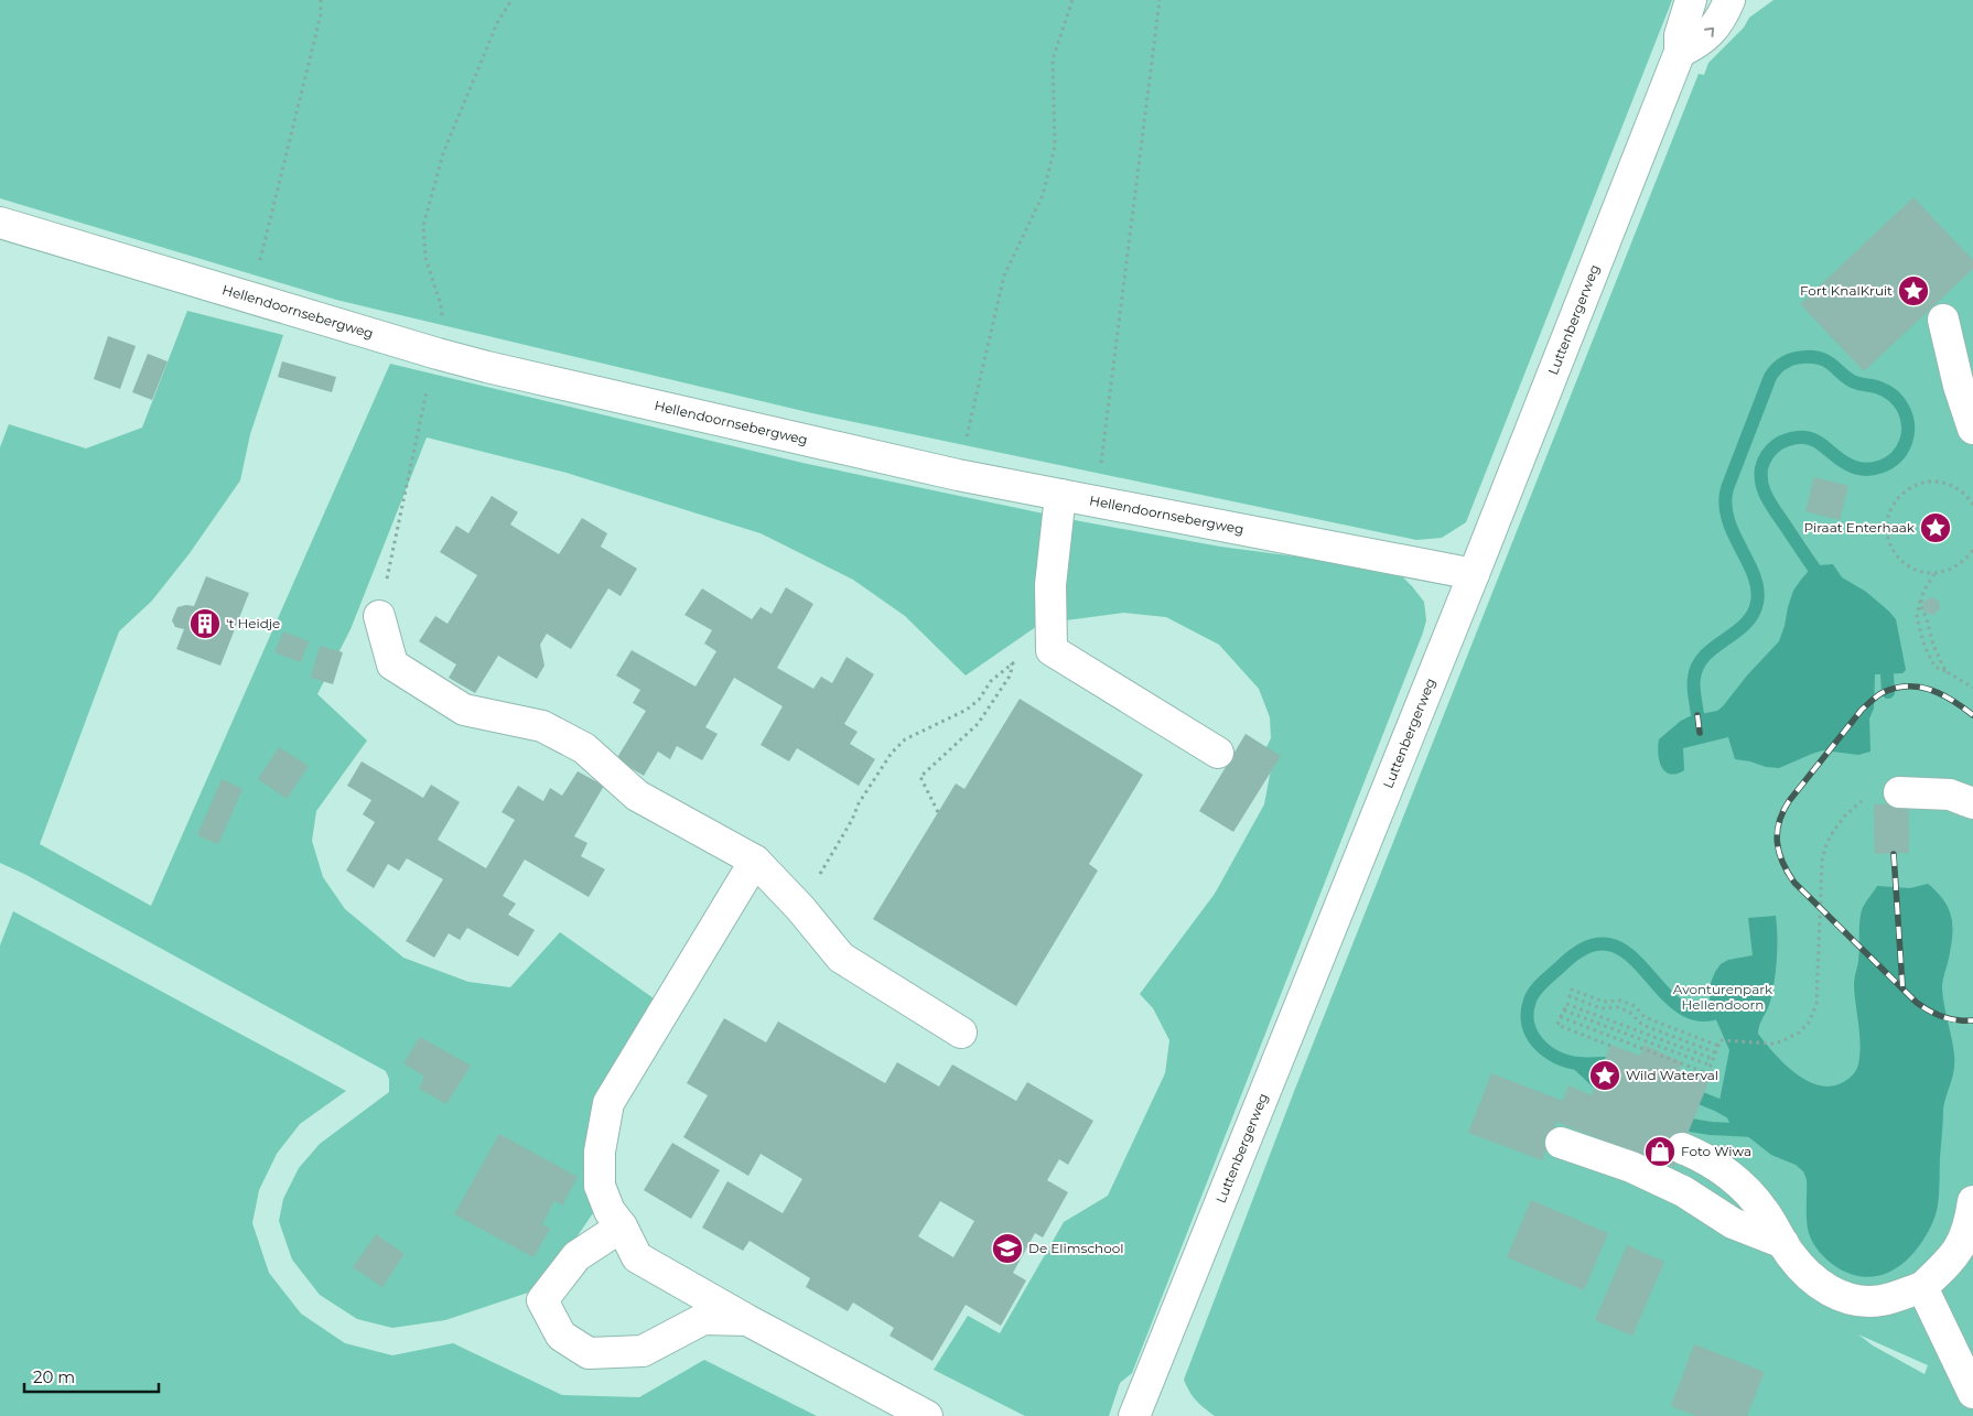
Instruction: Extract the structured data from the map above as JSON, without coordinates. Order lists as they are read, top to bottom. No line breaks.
{"streets":{"street":["Hellendoornsebergweg","Luttenbergerweg"]},"crossings":[["Hellendoornsebergweg","Luttenbergerweg"]],"parks":["Avonturenpark Hellendoorn"],"places":{"place":["Fort KnalKruit","Piraat Enterhaak","Wild Waterval"],"building":["'t Heidje"],"shop":["Foto Wiwa"],"school or university":["De Elimschool"]},"scale_bar":"20 m"}
